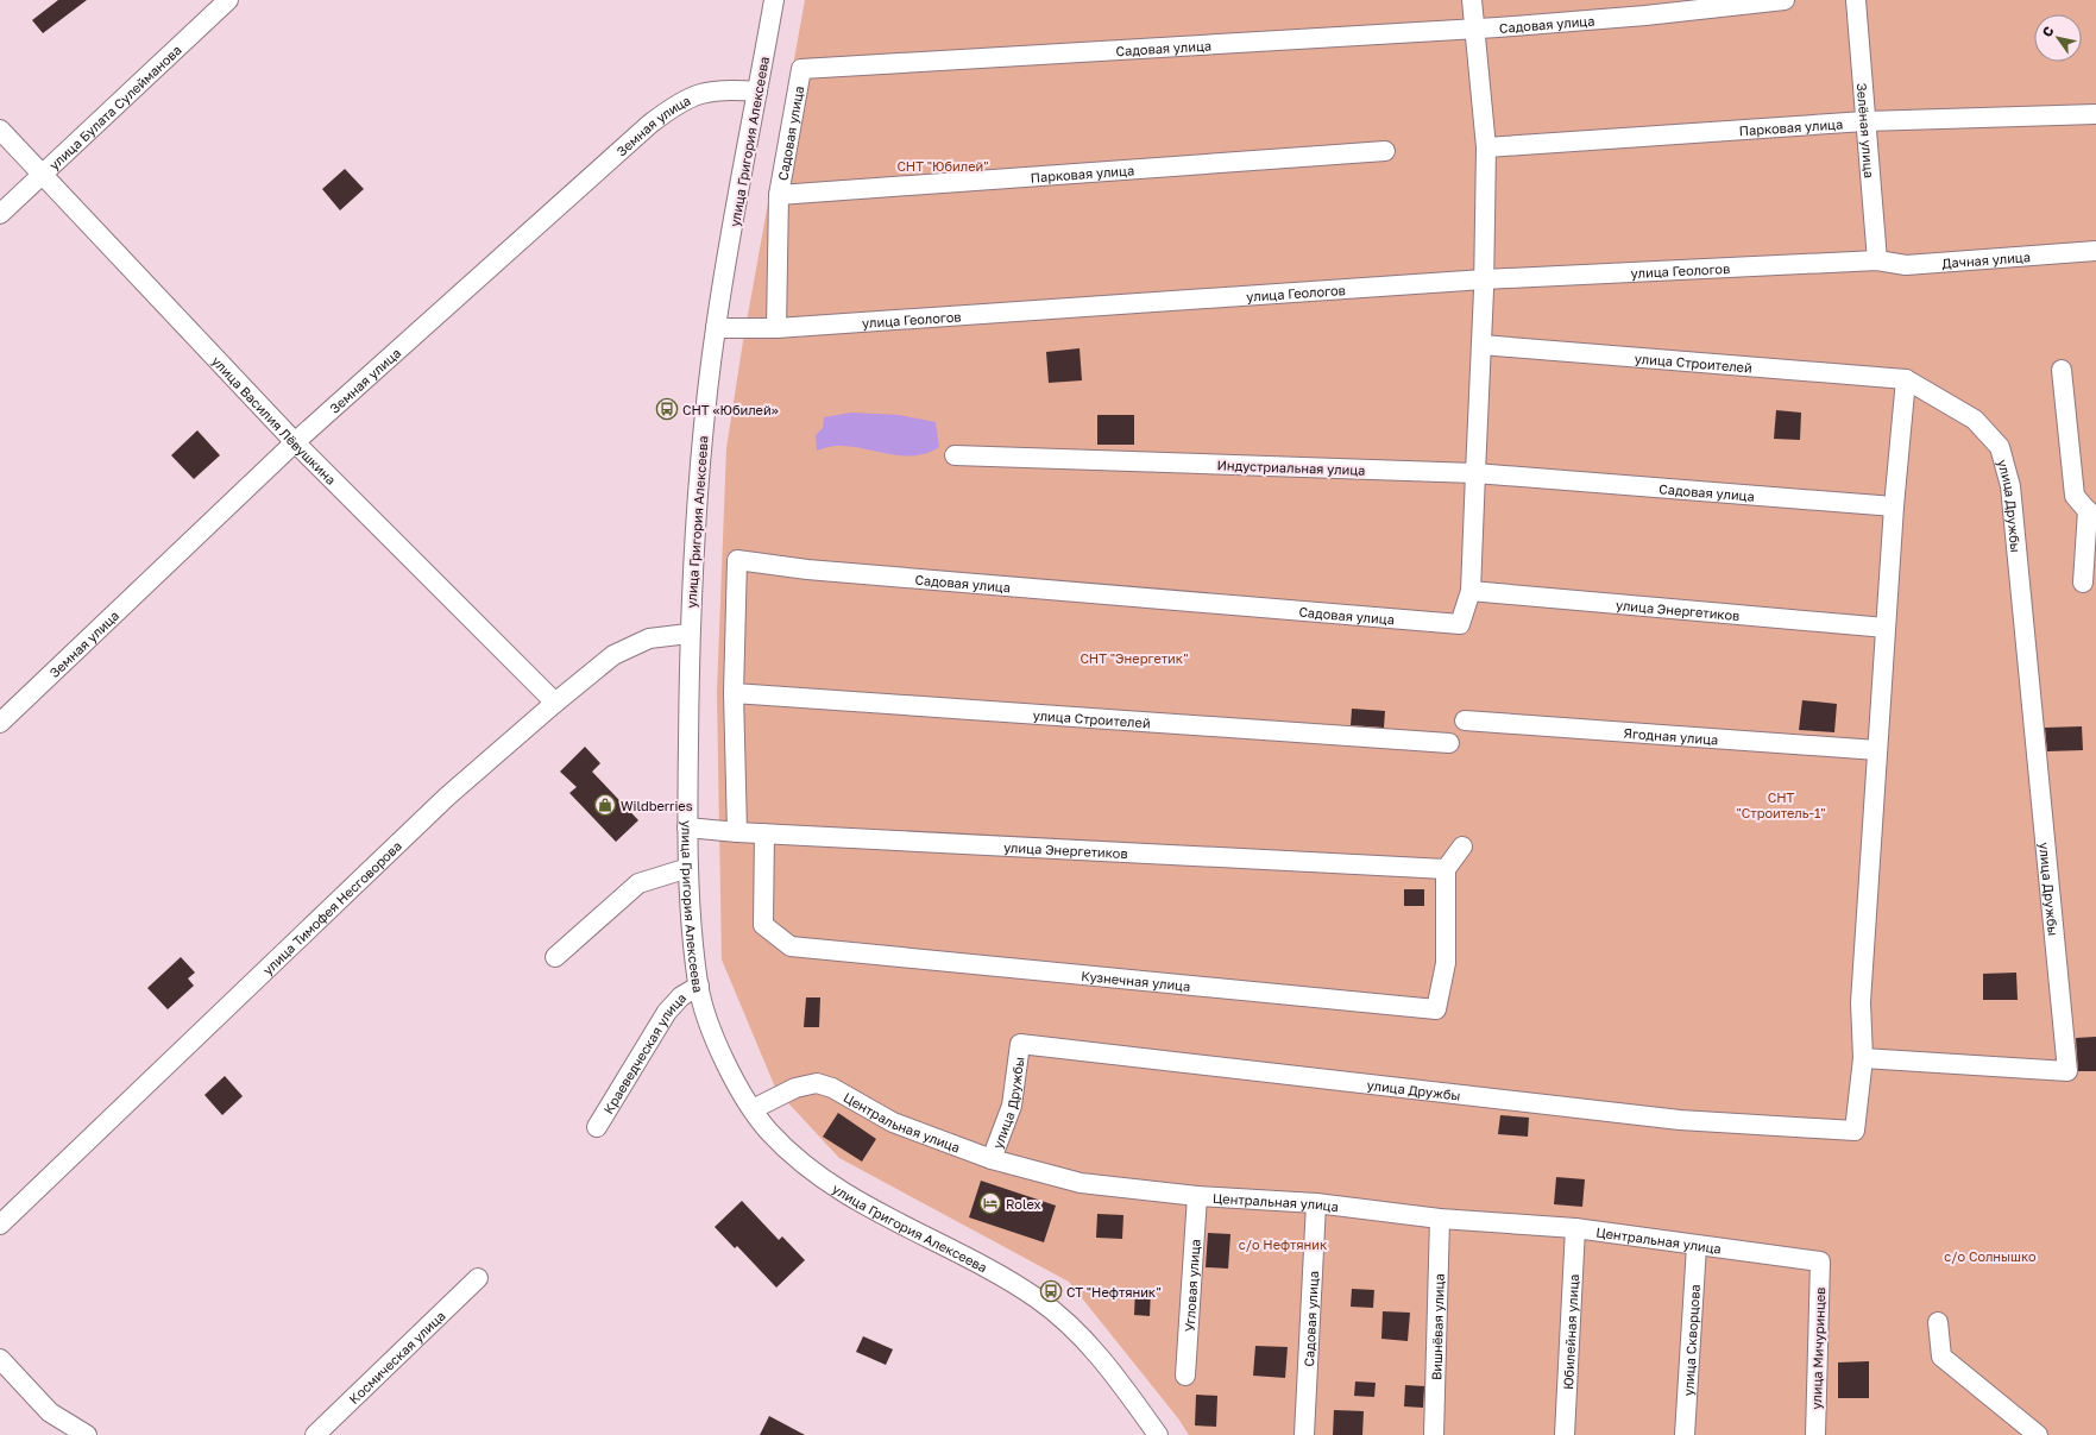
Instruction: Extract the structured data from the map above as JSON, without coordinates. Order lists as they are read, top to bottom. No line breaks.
{"streets":{"street":["Садовая улица","улица Булата Сулейманова","Земная улица","Парковая улица","Зелёная улица","улица Григория Алексеева","Дачная улица","улица Геологов","улица Строителей","улица Василия Лёвушкина","Индустриальная улица","улица Дружбы","улица Энергетиков","Ягодная улица","улица Тимофея Несговорова","Кузнечная улица","Краеведческая улица","Центральная улица","Угловая улица","Вишнёвая улица","Юбилейная улица","улица Скворцова","улица Мичуринцев","Космическая улица"]},"crossings":[["Садовая улица","Парковая улица"],["Садовая улица","улица Геологов"],["Садовая улица","улица Строителей"],["Садовая улица","Индустриальная улица"],["Садовая улица","улица Дружбы"],["Садовая улица","улица Энергетиков"],["Садовая улица","Центральная улица"],["улица Булата Сулейманова","улица Василия Лёвушкина"],["Земная улица","улица Григория Алексеева"],["Земная улица","улица Василия Лёвушкина"],["Парковая улица","Зелёная улица"],["Зелёная улица","Дачная улица"],["Зелёная улица","улица Геологов"],["улица Григория Алексеева","улица Геологов"],["улица Григория Алексеева","улица Энергетиков"],["улица Григория Алексеева","улица Тимофея Несговорова"],["улица Григория Алексеева","Краеведческая улица"],["улица Григория Алексеева","Центральная улица"],["Дачная улица","улица Геологов"],["улица Строителей","улица Дружбы"],["улица Василия Лёвушкина","улица Тимофея Несговорова"],["улица Дружбы","улица Энергетиков"],["улица Дружбы","Ягодная улица"],["улица Дружбы","Центральная улица"],["улица Энергетиков","Кузнечная улица"],["Центральная улица","Угловая улица"],["Центральная улица","Вишнёвая улица"],["Центральная улица","Юбилейная улица"],["Центральная улица","улица Скворцова"],["Центральная улица","улица Мичуринцев"]],"parks":["СНТ \"Юбилей\"","СНТ \"Энергетик\"","СНТ \"Строитель-1\"","с/о Нефтяник","с/о Солнышко"],"places":{"bus stop":["СНТ «Юбилей»","СТ \"Нефтяник\""],"shop":["Wildberries"],"hotel":["Rolex"]},"north":"top left"}
